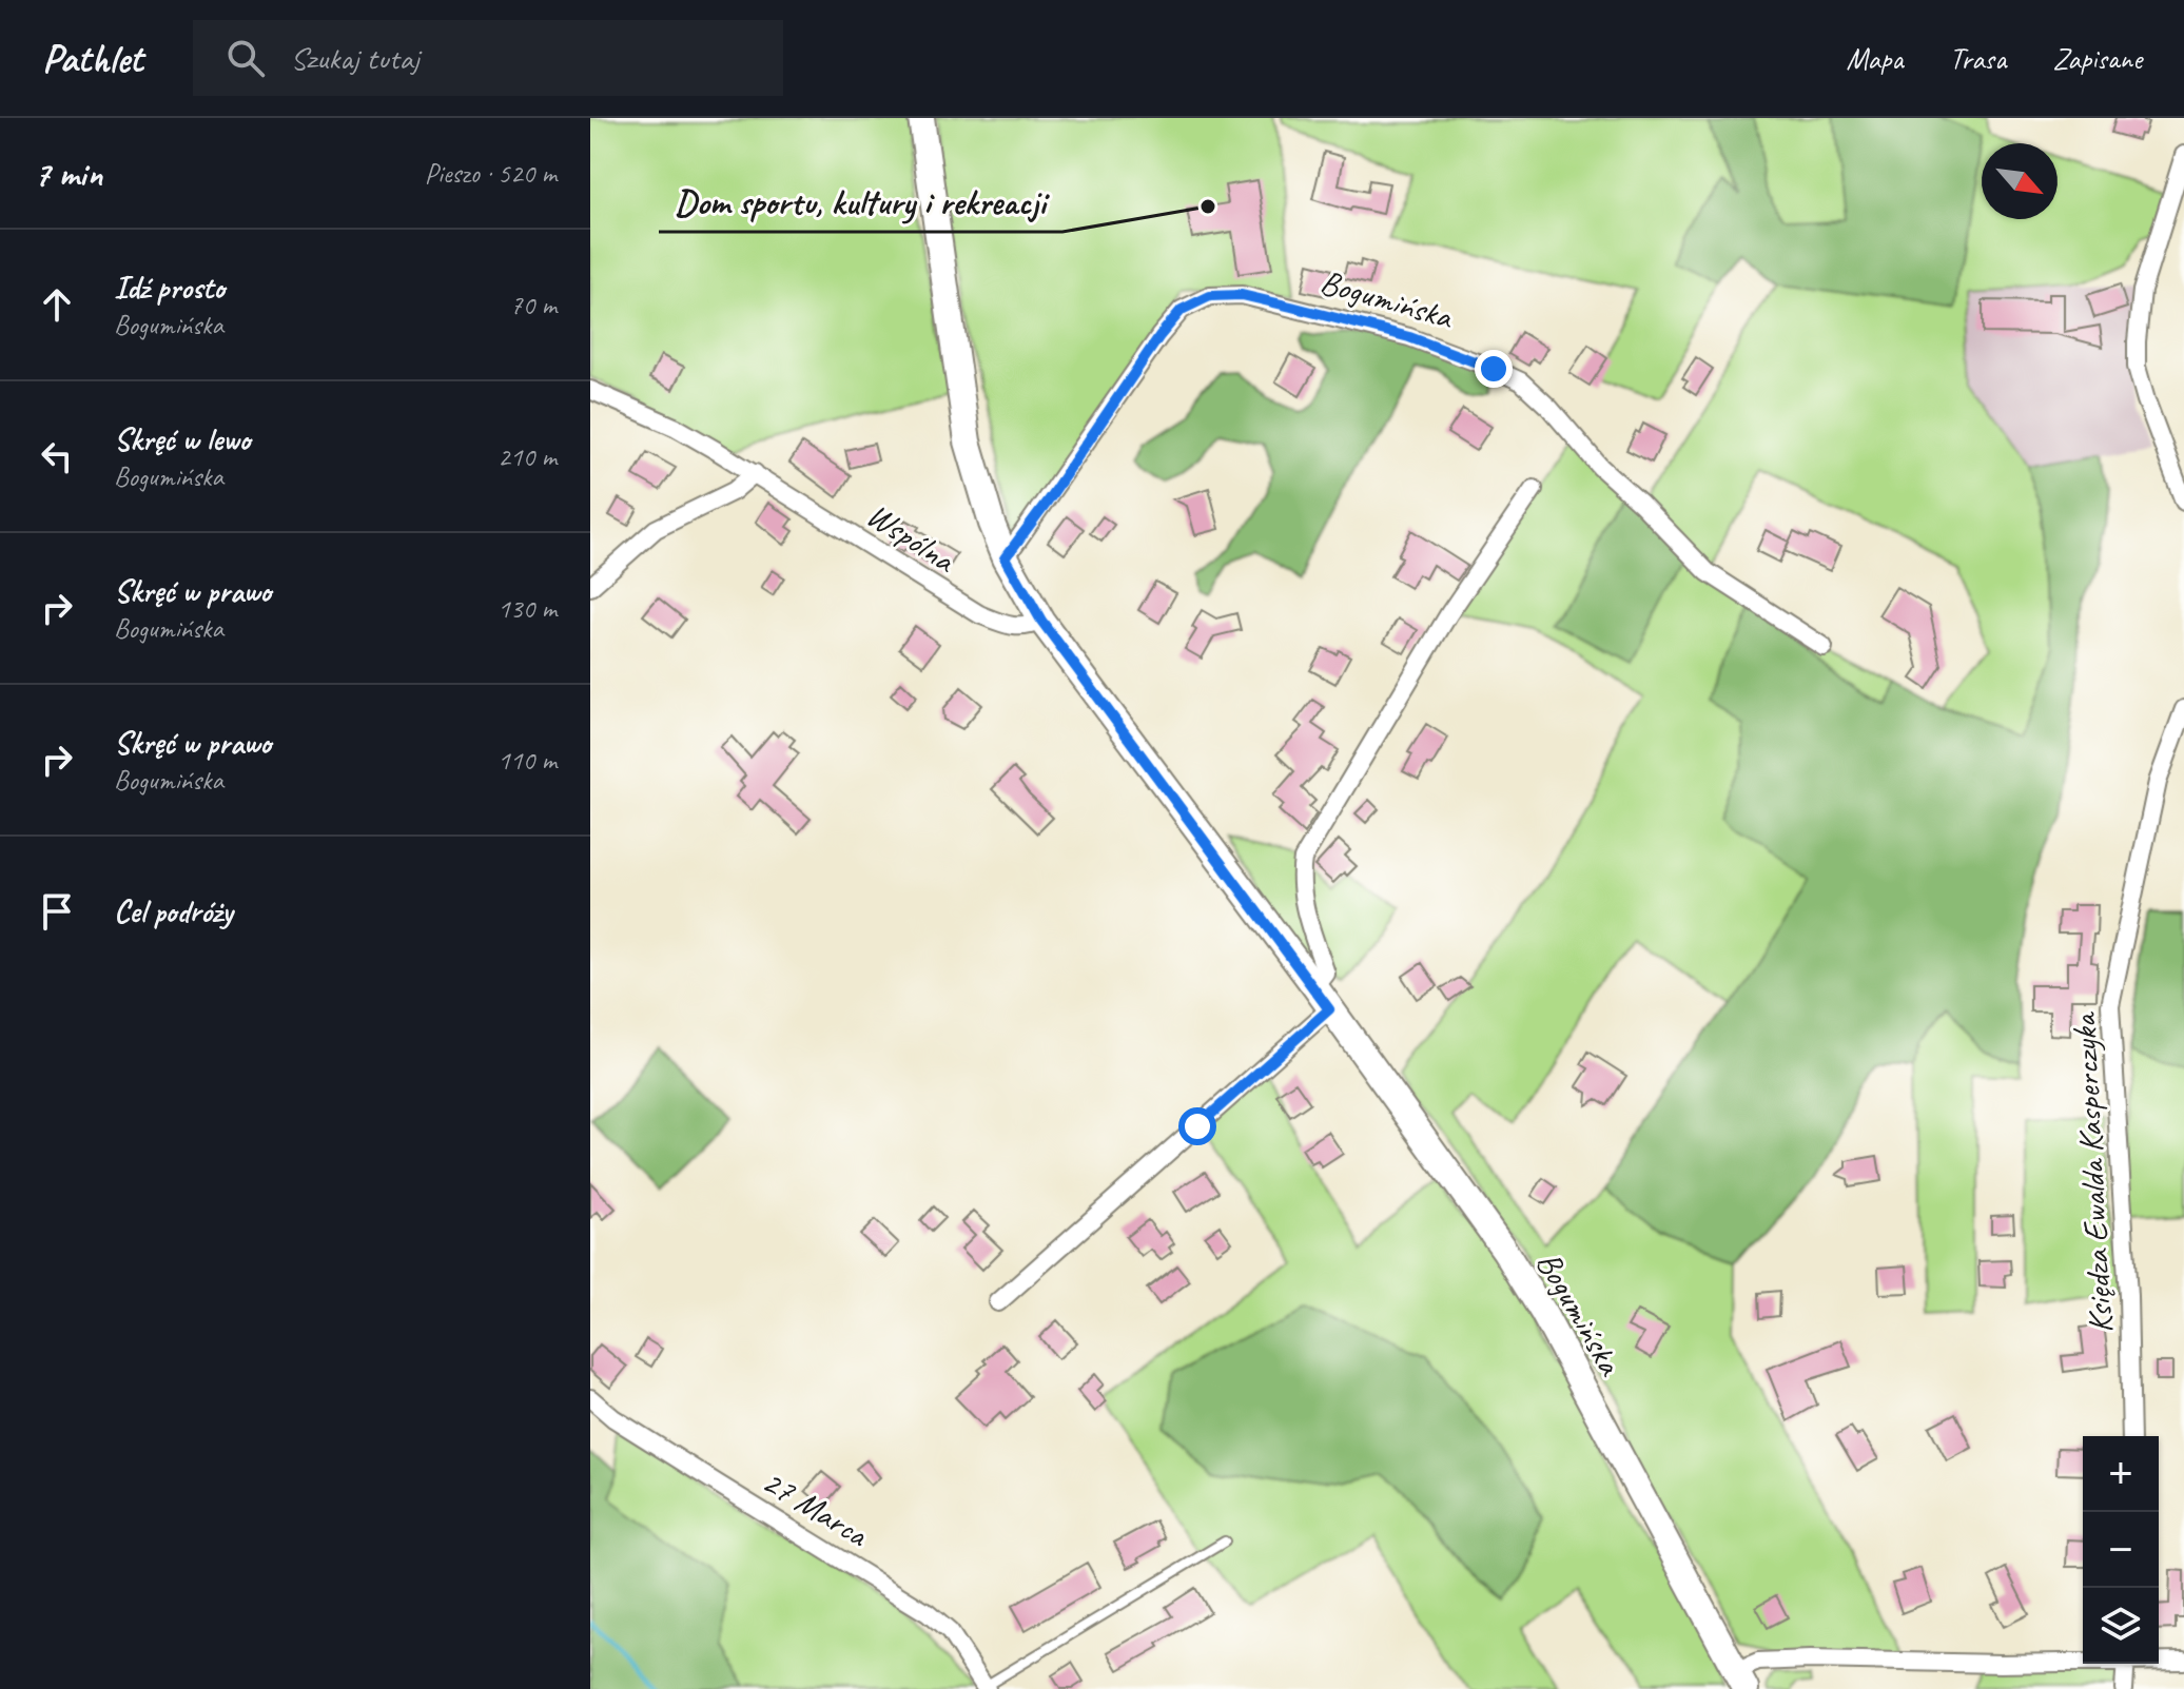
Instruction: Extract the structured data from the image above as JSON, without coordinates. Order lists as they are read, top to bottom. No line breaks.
{"streets":{"main road":["Bogumińska"],"street":["Wspólna","Księdza Ewalda Kasperczyka","27 Marca"]},"crossings":[["Bogumińska","Wspólna"]],"places":["Dom sportu, kultury i rekreacji"],"north":"bottom right","page":{"header":"Pathlet","search":"Szukaj tutaj","nav":["Mapa","Trasa","Zapisane"],"heading":["7 min","Pieszo · 520 m"],"list":[["Idź prosto","Bogumińska","70 m"],["Skręć w lewo","Bogumińska","210 m"],["Skręć w prawo","Bogumińska","130 m"],["Skręć w prawo","Bogumińska","110 m"],"Cel podróży"],"map_buttons":["+","−"]}}
